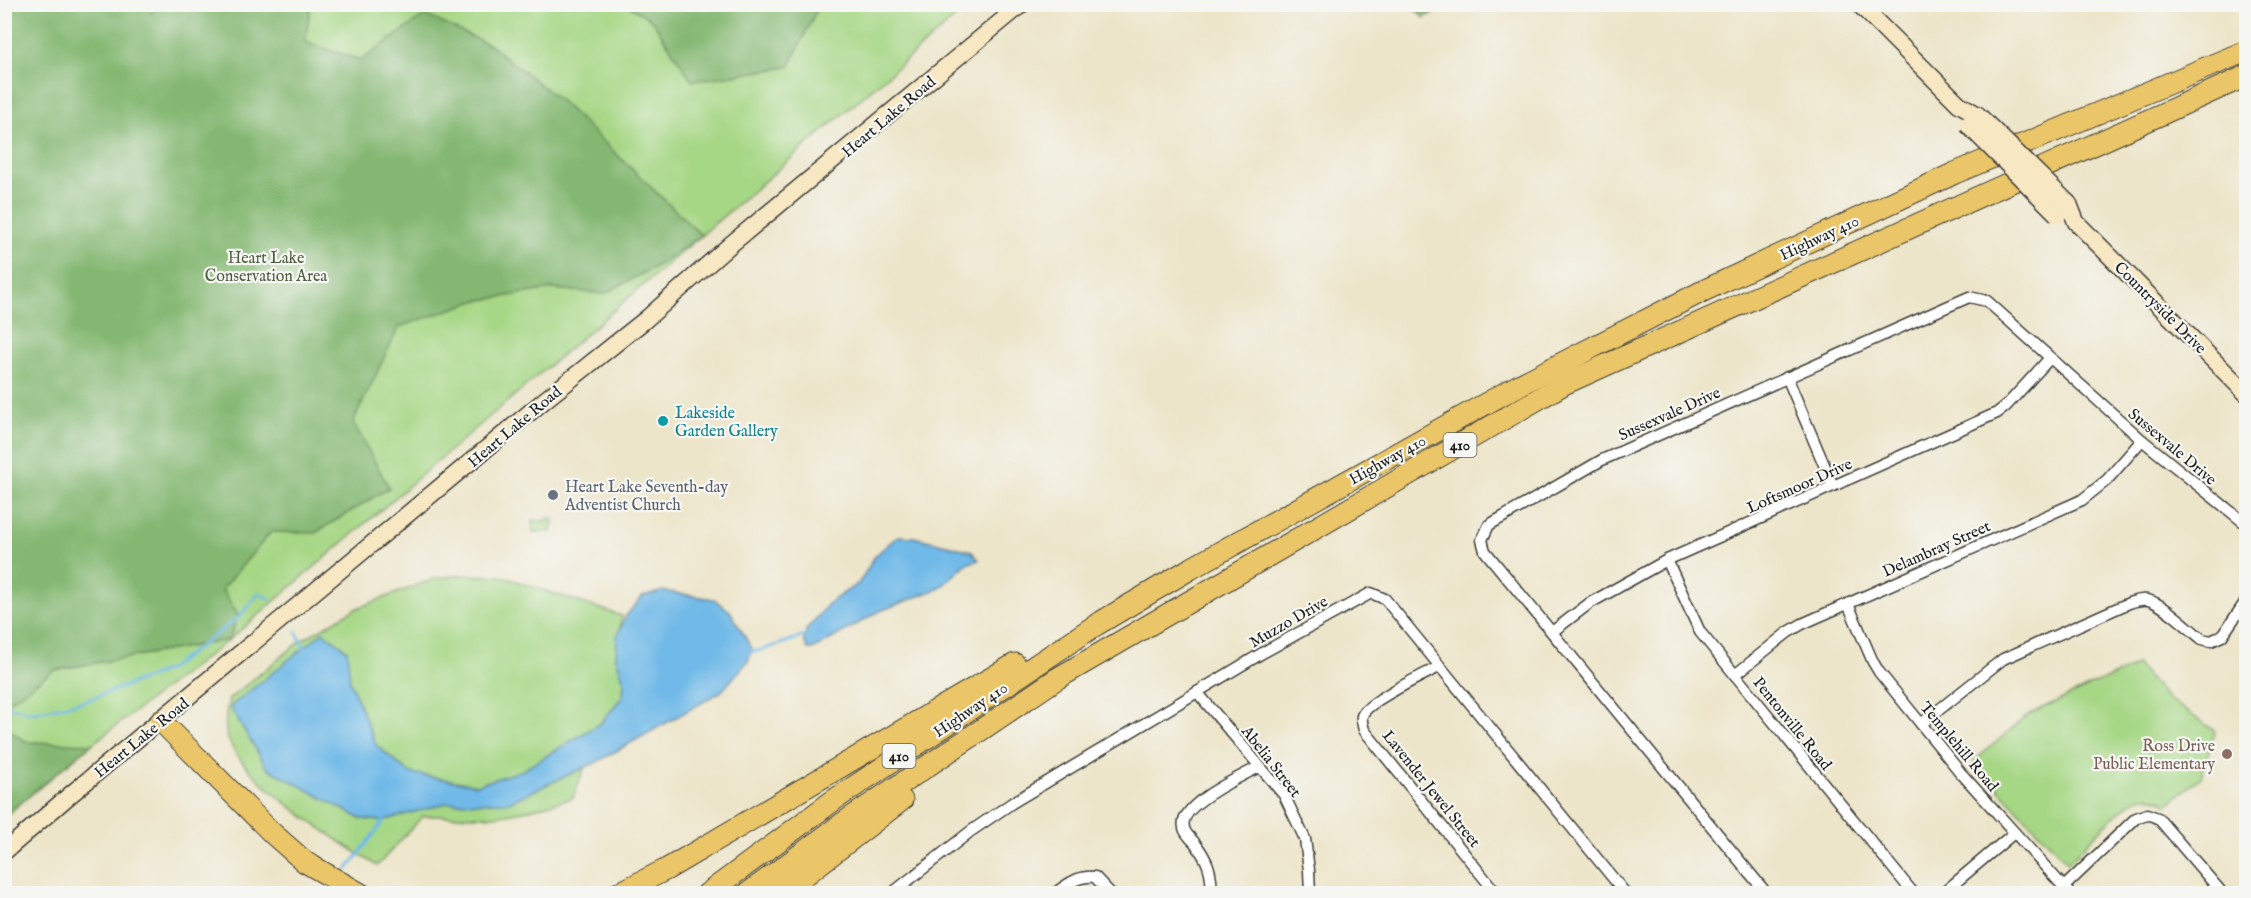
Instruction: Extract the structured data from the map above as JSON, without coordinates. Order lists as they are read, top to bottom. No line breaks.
{"streets":{"highway":["Highway 410","410"],"street":["Heart Lake Road","Countryside Drive","Sussexvale Drive","Loftsmoor Drive","Delambray Street","Muzzo Drive","Pentonville Road","Templehill Road","Abelia Street","Lavender Jewel Street"]},"crossings":[["Sussexvale Drive","Loftsmoor Drive"],["Sussexvale Drive","Delambray Street"],["Loftsmoor Drive","Pentonville Road"],["Delambray Street","Pentonville Road"],["Delambray Street","Templehill Road"],["Muzzo Drive","Abelia Street"],["Muzzo Drive","Lavender Jewel Street"]],"parks":["Heart Lake Conservation Area"],"places":["Lakeside Garden Gallery","Heart Lake Seventh-day Adventist Church","Ross Drive Public Elementary"]}
